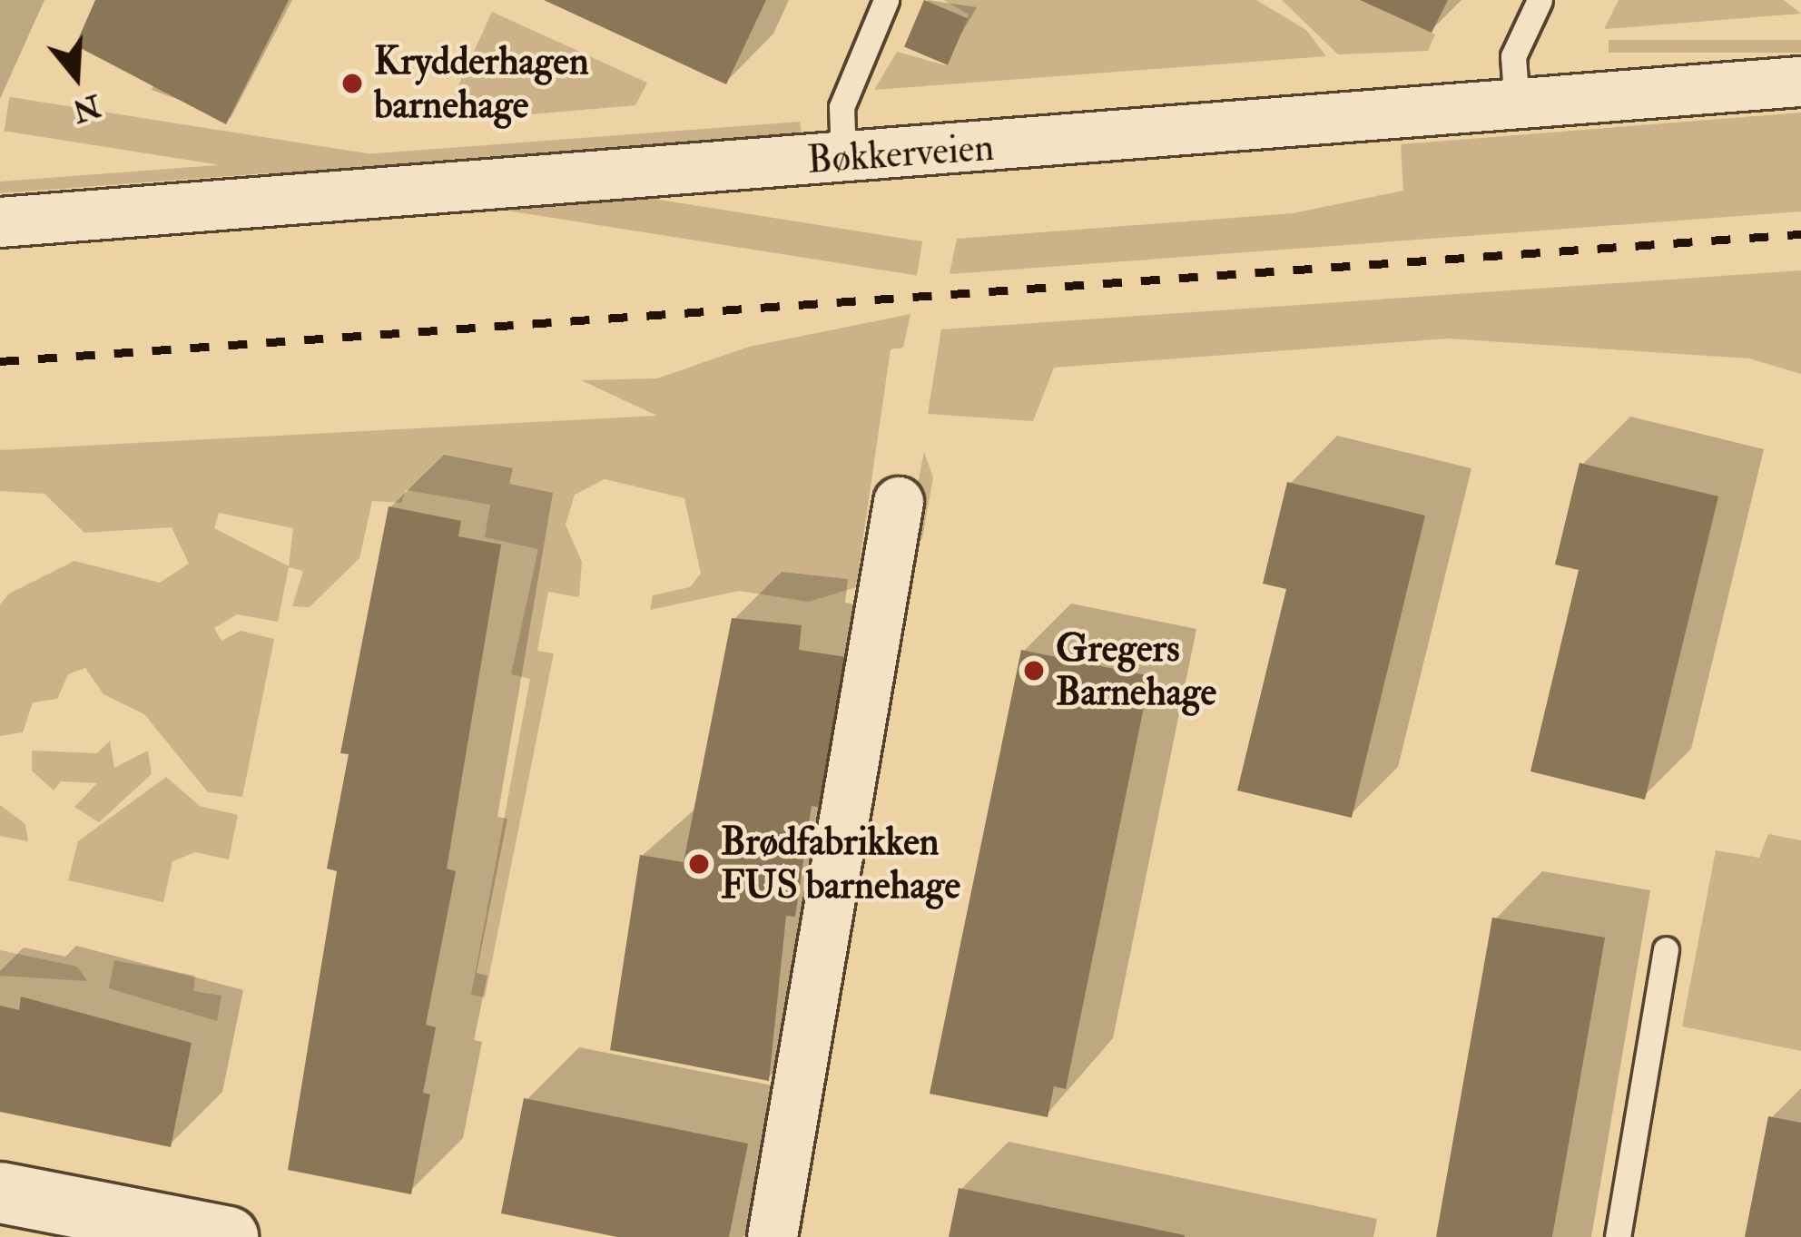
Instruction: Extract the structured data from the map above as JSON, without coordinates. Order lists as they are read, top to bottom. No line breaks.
{"streets":{"street":["Bøkkerveien"]},"places":["Krydderhagen barnehage","Gregers Barnehage","Brødfabrikken FUS barnehage"],"north":"bottom"}
